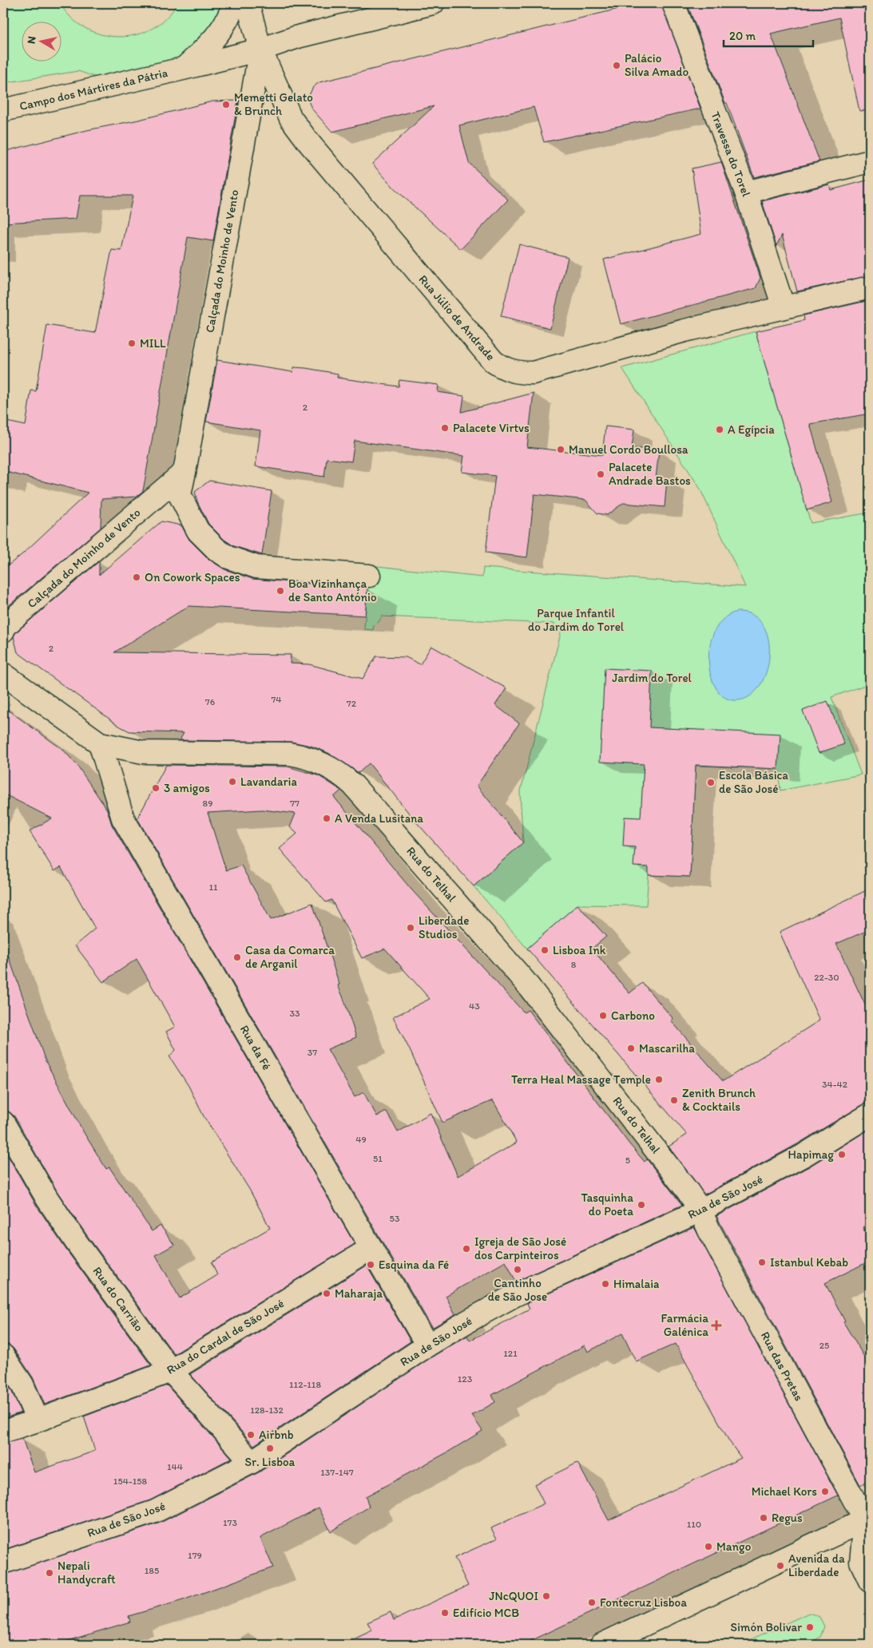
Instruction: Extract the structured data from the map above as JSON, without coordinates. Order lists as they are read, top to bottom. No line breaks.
{"streets":{"street":["Campo dos Mártires da Pátria","Travessa do Torel","Calçada do Moinho de Vento","Rua Júlio de Andrade","Rua do Telhal","Rua da Fé","Rua de São José","Rua do Carrião","Rua do Cardal de São José","Rua das Pretas"]},"crossings":[["Campo dos Mártires da Pátria","Calçada do Moinho de Vento"],["Campo dos Mártires da Pátria","Rua Júlio de Andrade"],["Travessa do Torel","Rua Júlio de Andrade"],["Calçada do Moinho de Vento","Rua Júlio de Andrade"],["Rua do Telhal","Rua da Fé"],["Rua do Telhal","Rua de São José"],["Rua do Telhal","Rua das Pretas"],["Rua da Fé","Rua de São José"],["Rua da Fé","Rua do Cardal de São José"],["Rua de São José","Rua do Carrião"],["Rua de São José","Rua das Pretas"],["Rua do Carrião","Rua do Cardal de São José"]],"parks":["Parque Infantil do Jardim do Torel","Jardim do Torel"],"places":{"other":["Palácio Silva Amado","Memetti Gelato & Brunch","MILL","Palacete Virtvs","A Egípcia","Manuel Cordo Boullosa","Palacete Andrade Bastos","On Cowork Spaces","Boa Vizinhança de Santo António","Lavandaria","Escola Básica de São José","3 amigos","A Venda Lusitana","Liberdade Studios","Lisboa Ink","Casa da Comarca de Arganil","Carbono","Mascarilha","Terra Heal Massage Temple","Zenith Brunch & Cocktails","Hapimag","Tasquinha do Poeta","Igreja de São José dos Carpinteiros","Istanbul Kebab","Esquina da Fé","Cantinho de São Jose","Himalaia","Maharaja","Airbnb","Sr. Lisboa","Michael Kors","Regus","Mango","Avenida da Liberdade","Nepali Handycraft","JNcQUOI","Fontecruz Lisboa","Edifício MCB","Simón Bolivar"],"health":["Farmácia Galénica"]},"house_numbers":["2","2","74","76","72","89","77","11","8","22-30","43","33","37","34-42","49","51","5","53","25","121","123","112-118","128-132","144","137-147","154-158","173","110","179","185"],"scale_bar":"20 m","north":"left"}
